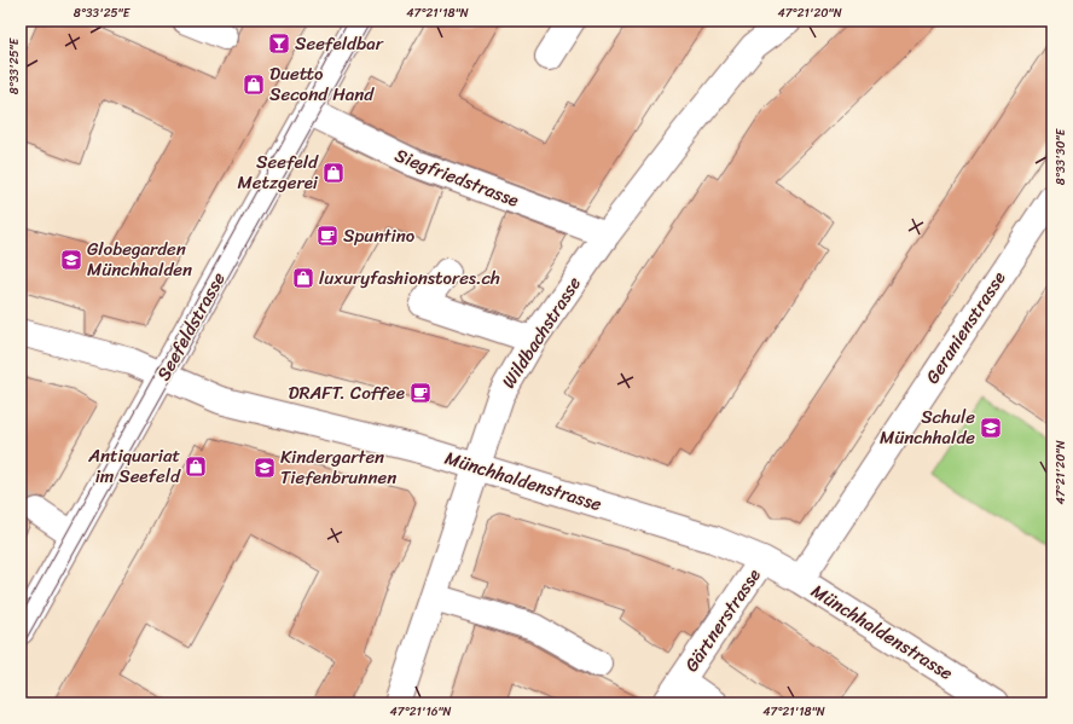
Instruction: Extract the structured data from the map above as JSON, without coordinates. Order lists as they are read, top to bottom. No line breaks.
{"streets":{"street":["Siegfriedstrasse","Seefeldstrasse","Geranienstrasse","Wildbachstrasse","Münchhaldenstrasse","Gärtnerstrasse"]},"crossings":[["Siegfriedstrasse","Seefeldstrasse"],["Siegfriedstrasse","Wildbachstrasse"],["Seefeldstrasse","Münchhaldenstrasse"],["Geranienstrasse","Münchhaldenstrasse"],["Wildbachstrasse","Münchhaldenstrasse"],["Münchhaldenstrasse","Gärtnerstrasse"]],"places":{"bar":["Seefeldbar"],"shop":["Duetto Second Hand","Seefeld Metzgerei","luxuryfashionstores.ch","Antiquariat im Seefeld"],"cafe":["Spuntino","DRAFT. Coffee"],"school or university":["Globegarden Münchhalden","Schule Münchhalde","Kindergarten Tiefenbrunnen"]},"coordinates":["8°33'25\"E","47°21'18\"N","47°21'20\"N","8°33'30\"E","47°21'16\"N"]}
